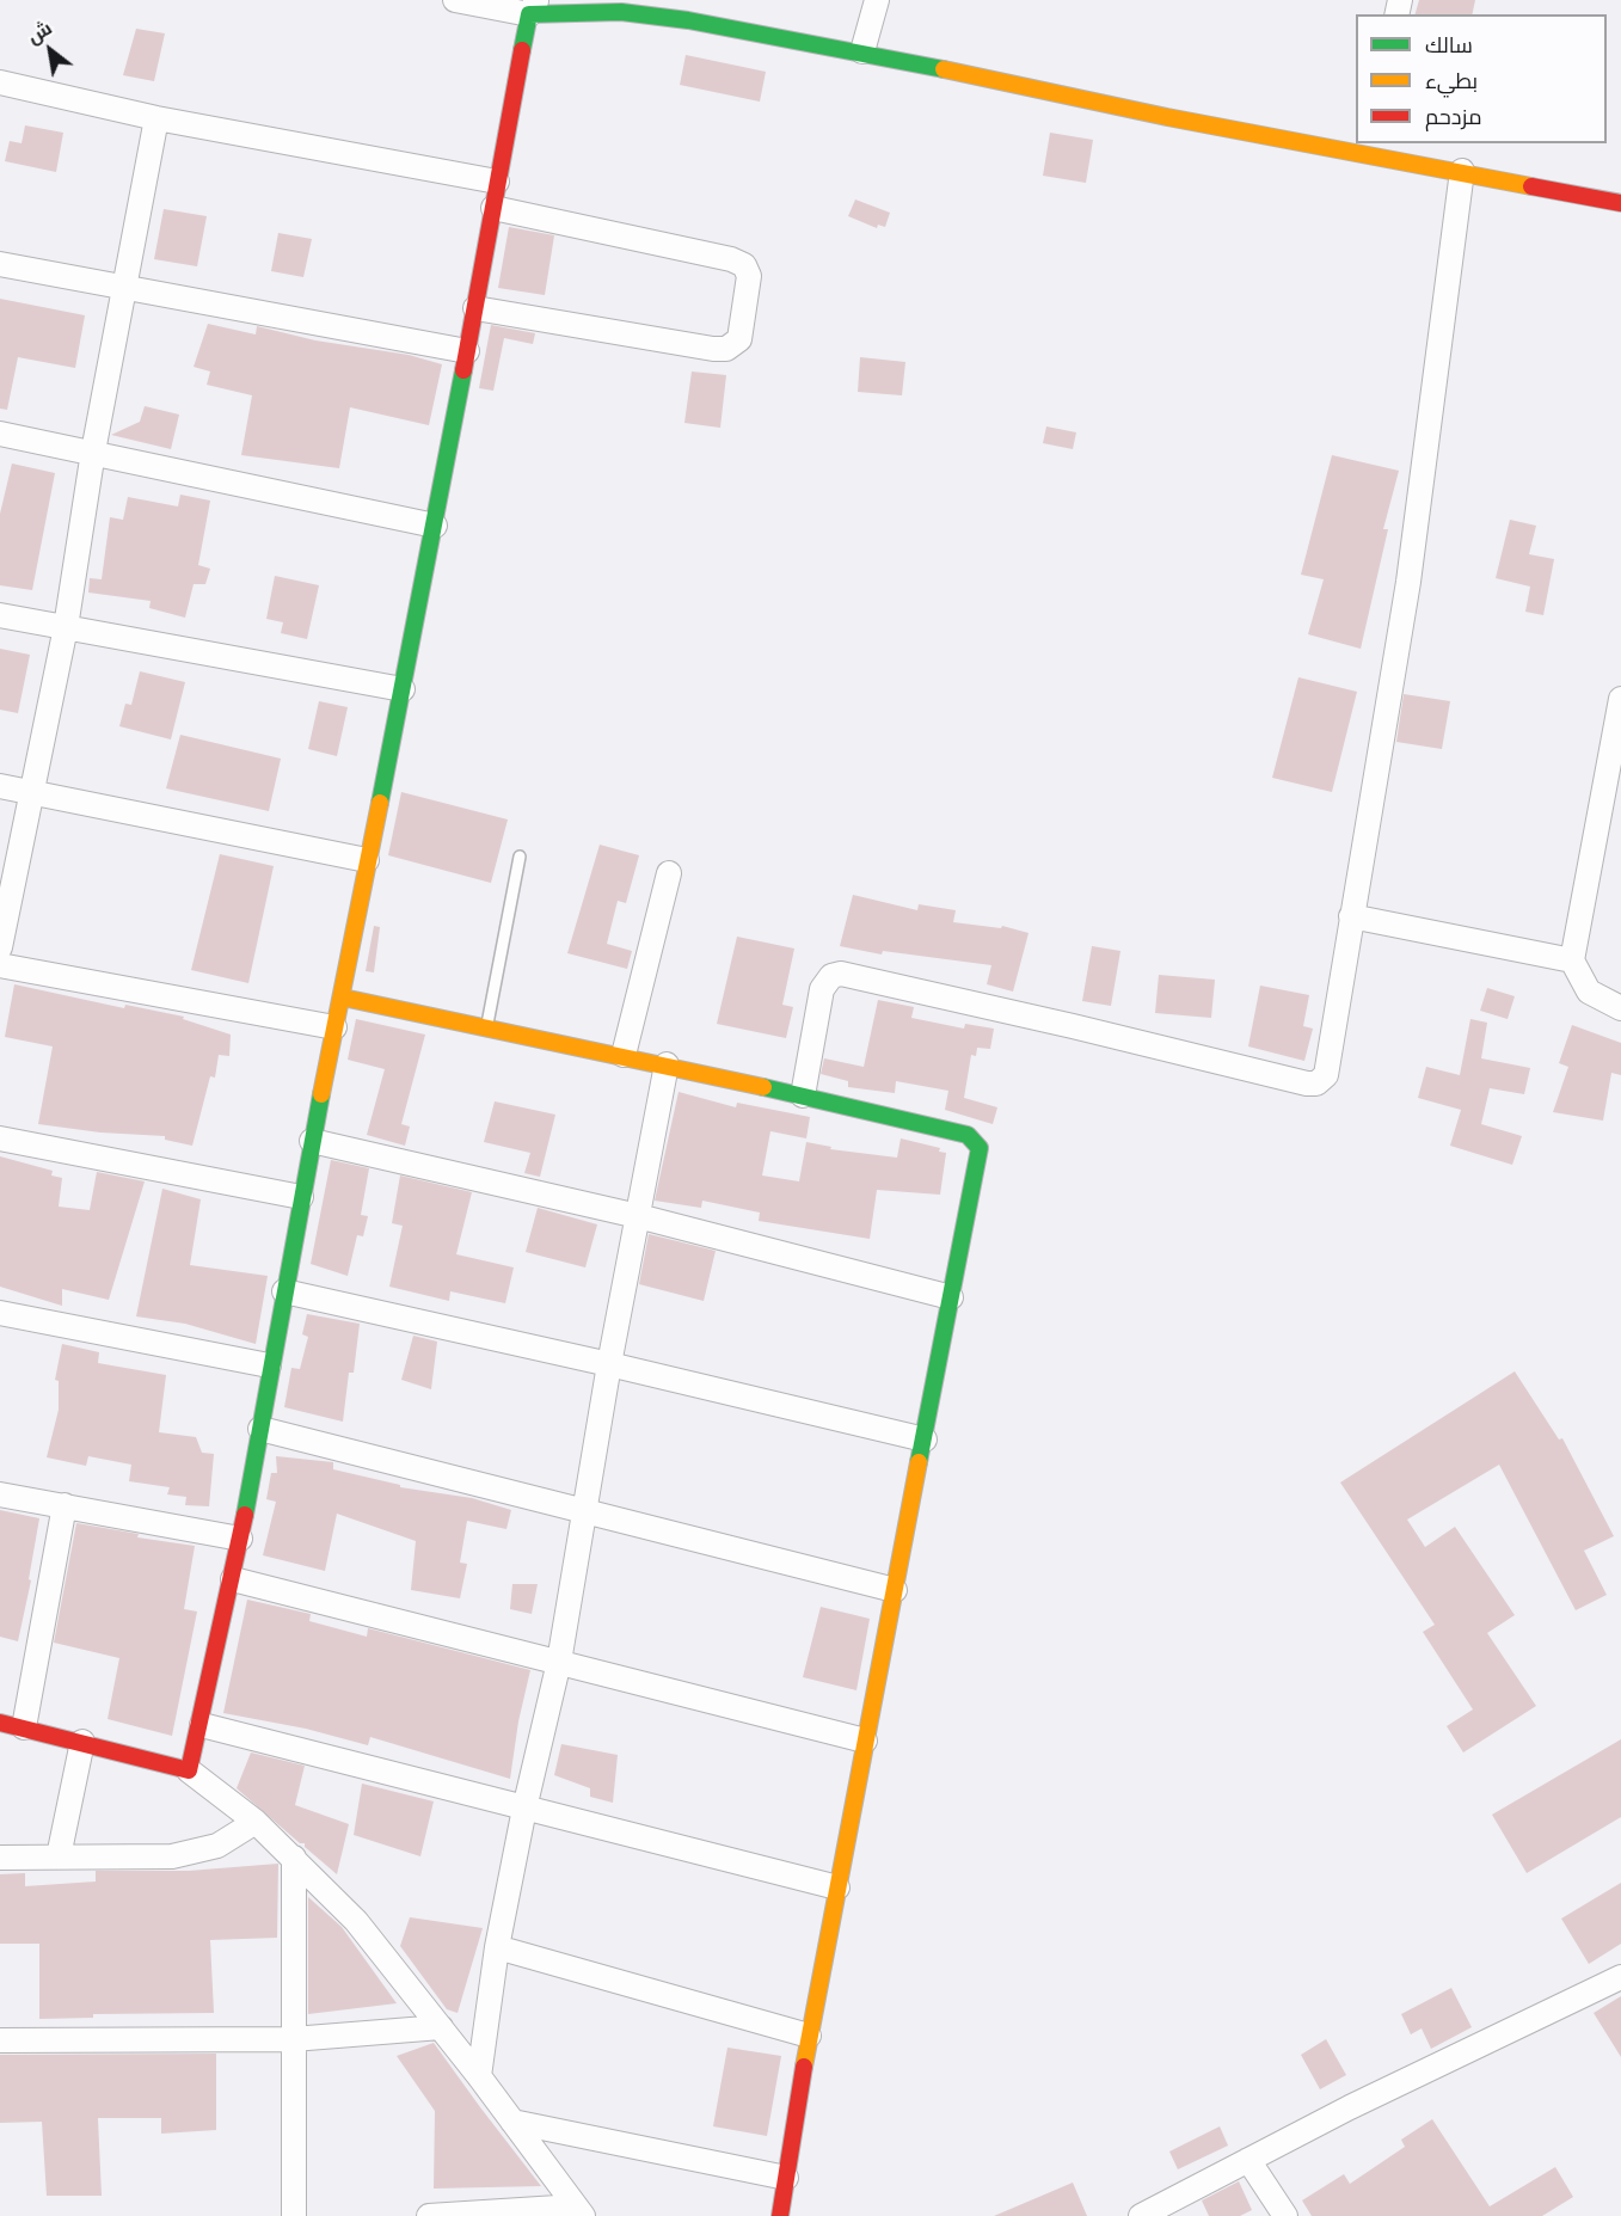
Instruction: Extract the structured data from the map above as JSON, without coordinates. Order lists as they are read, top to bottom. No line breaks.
{"legend":["سالك","بطيء","مزدحم"],"north":"top left"}
